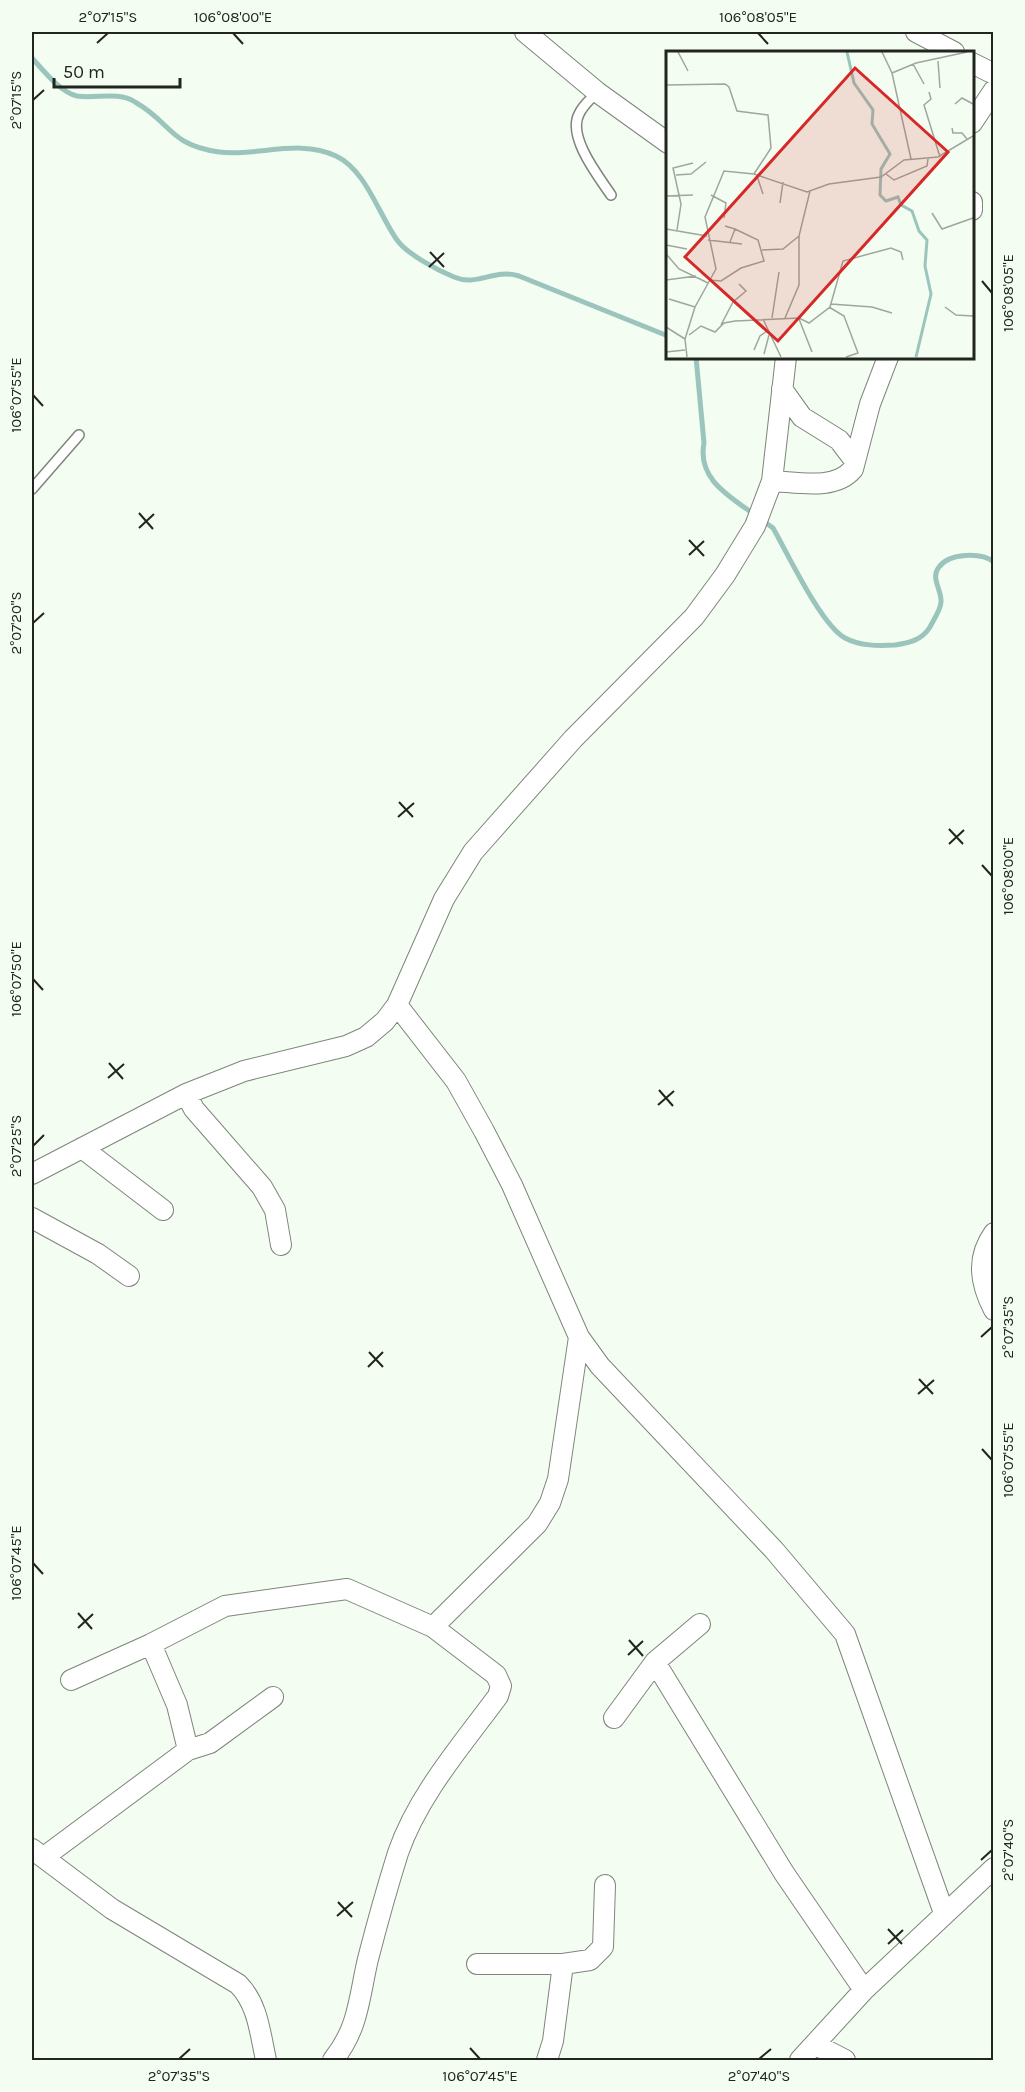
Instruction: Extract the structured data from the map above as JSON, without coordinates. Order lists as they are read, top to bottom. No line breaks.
{"scale_bar":"50 m","coordinates":["2°07'15\"S","106°08'00\"E","106°08'05\"E","106°07'55\"E","2°07'20\"S","106°07'50\"E","2°07'25\"S","2°07'35\"S","106°07'45\"E","2°07'40\"S"]}
